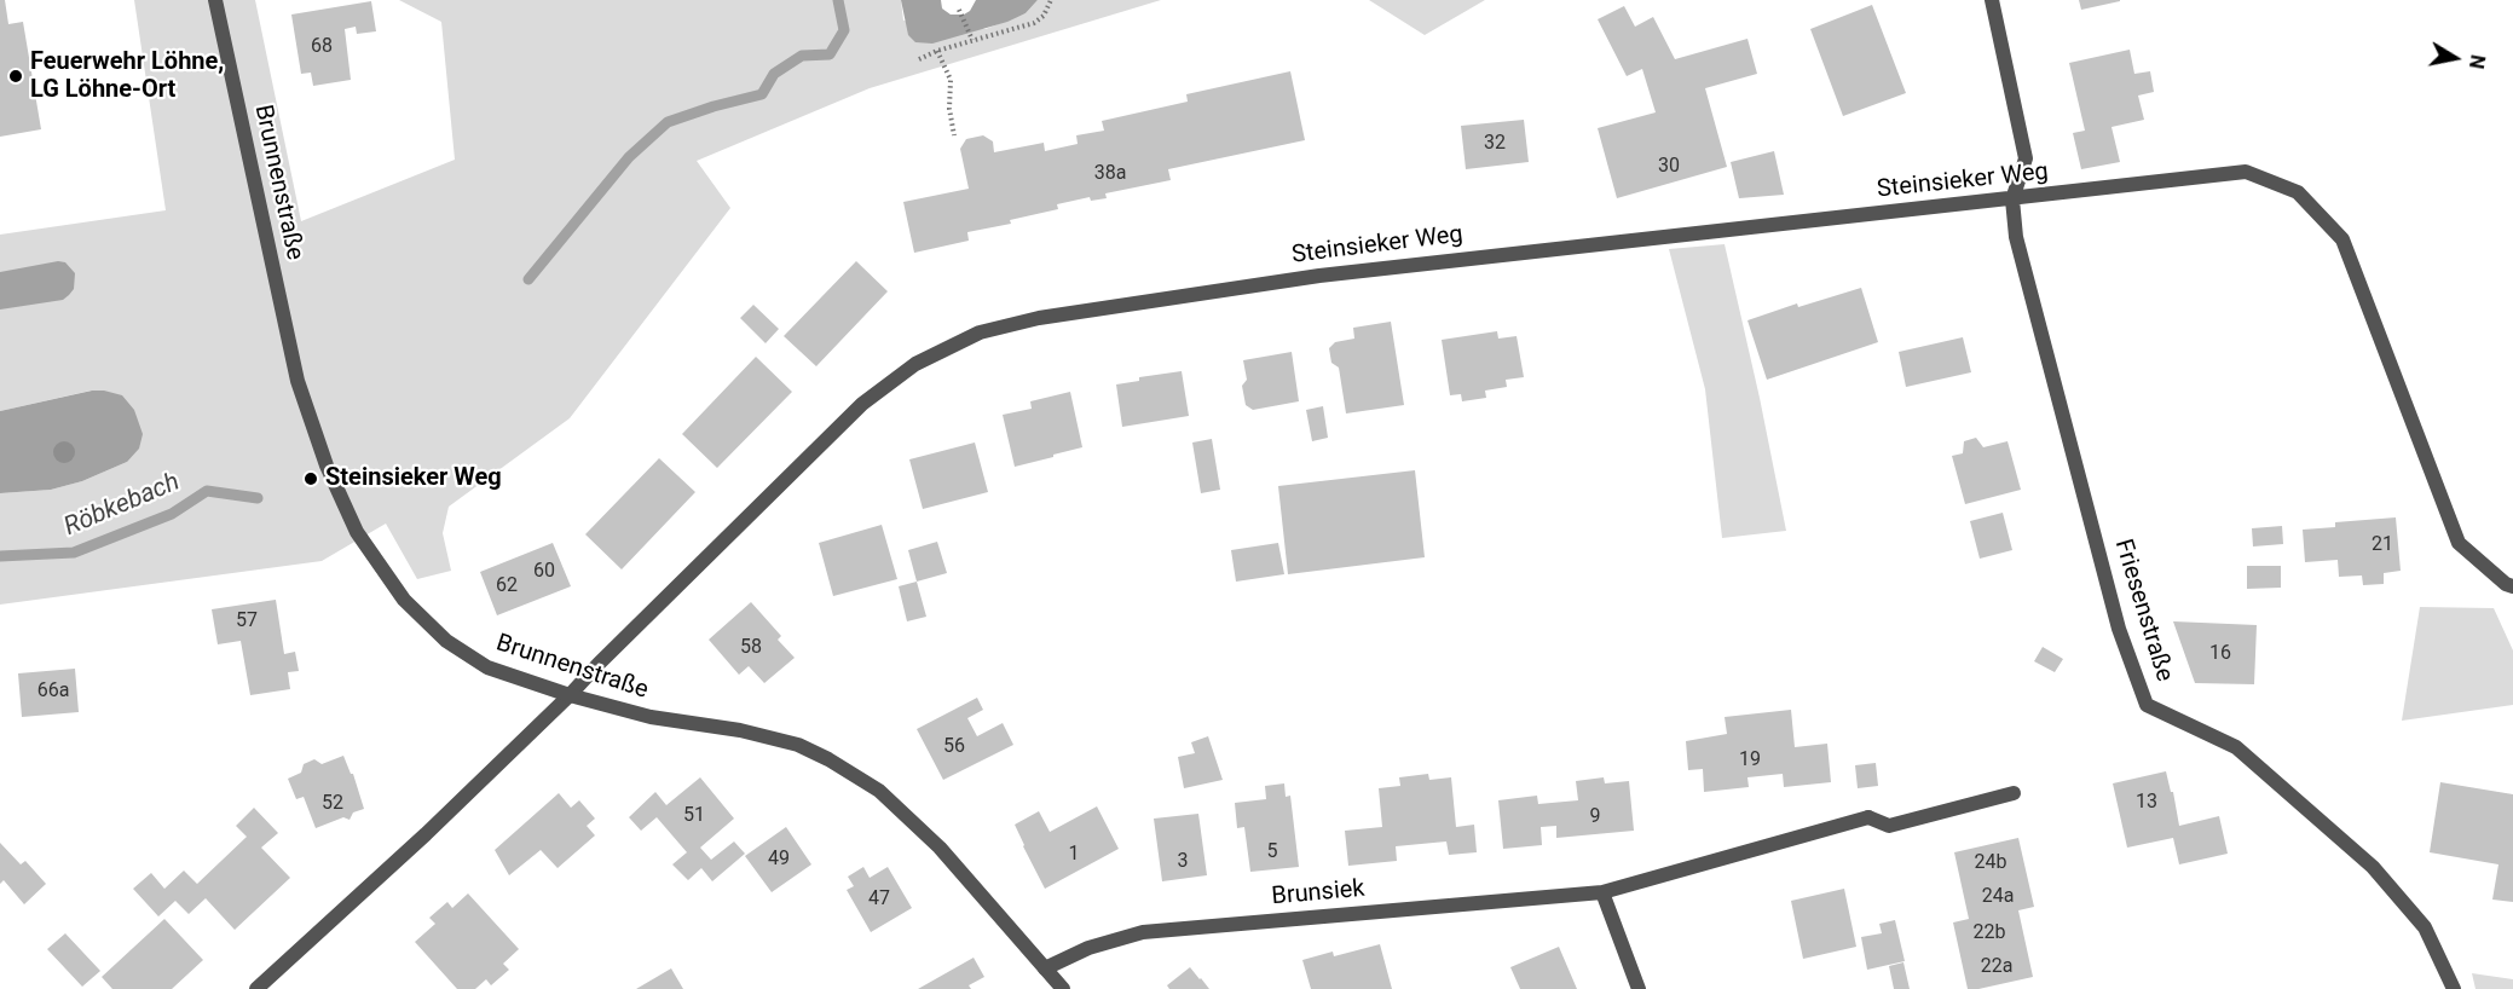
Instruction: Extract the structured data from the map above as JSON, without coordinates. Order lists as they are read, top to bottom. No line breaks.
{"streets":{"street":["Steinsieker Weg","Brunnenstraße","Friesenstraße","Brunsiek"]},"crossings":[["Steinsieker Weg","Brunnenstraße"],["Steinsieker Weg","Friesenstraße"],["Brunnenstraße","Brunsiek"]],"water":["Röbkebach"],"places":["Feuerwehr Löhne, LG Löhne-Ort","Steinsieker Weg"],"house_numbers":["68","32","30","38a","21","60","62","57","58","16","66a","56","19","13","52","51","9","5","1","49","3","24b","24a","47","22b","22a"],"north":"right"}
